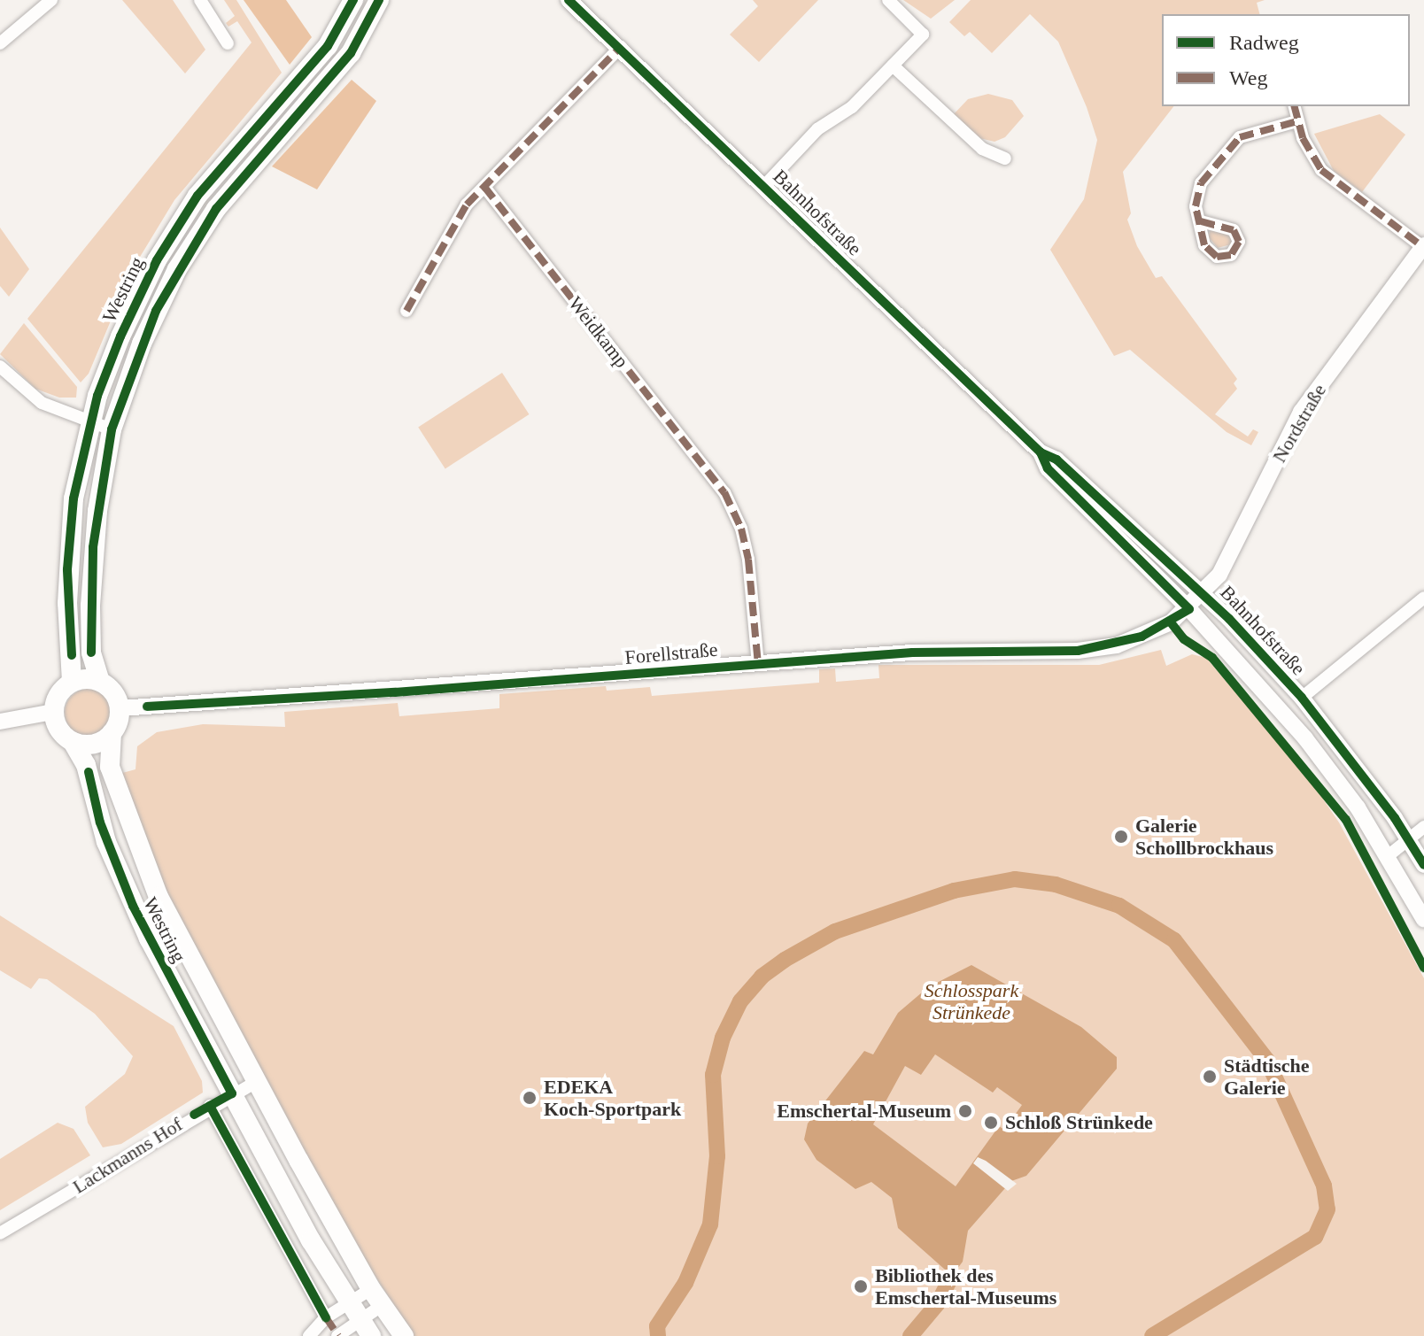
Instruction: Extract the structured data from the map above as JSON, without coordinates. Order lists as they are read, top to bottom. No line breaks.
{"streets":{"main road":["Westring"],"street":["Bahnhofstraße","Weidkamp","Nordstraße","Forellstraße","Lackmanns Hof"]},"crossings":[["Bahnhofstraße","Nordstraße"],["Bahnhofstraße","Forellstraße"],["Westring","Forellstraße"],["Westring","Lackmanns Hof"],["Weidkamp","Forellstraße"],["Nordstraße","Forellstraße"]],"parks":["Schlosspark Strünkede"],"places":["Galerie Schollbrockhaus","Städtische Galerie","EDEKA Koch-Sportpark","Emschertal-Museum","Schloß Strünkede","Bibliothek des Emschertal-Museums"],"legend":["Radweg","Weg"]}
